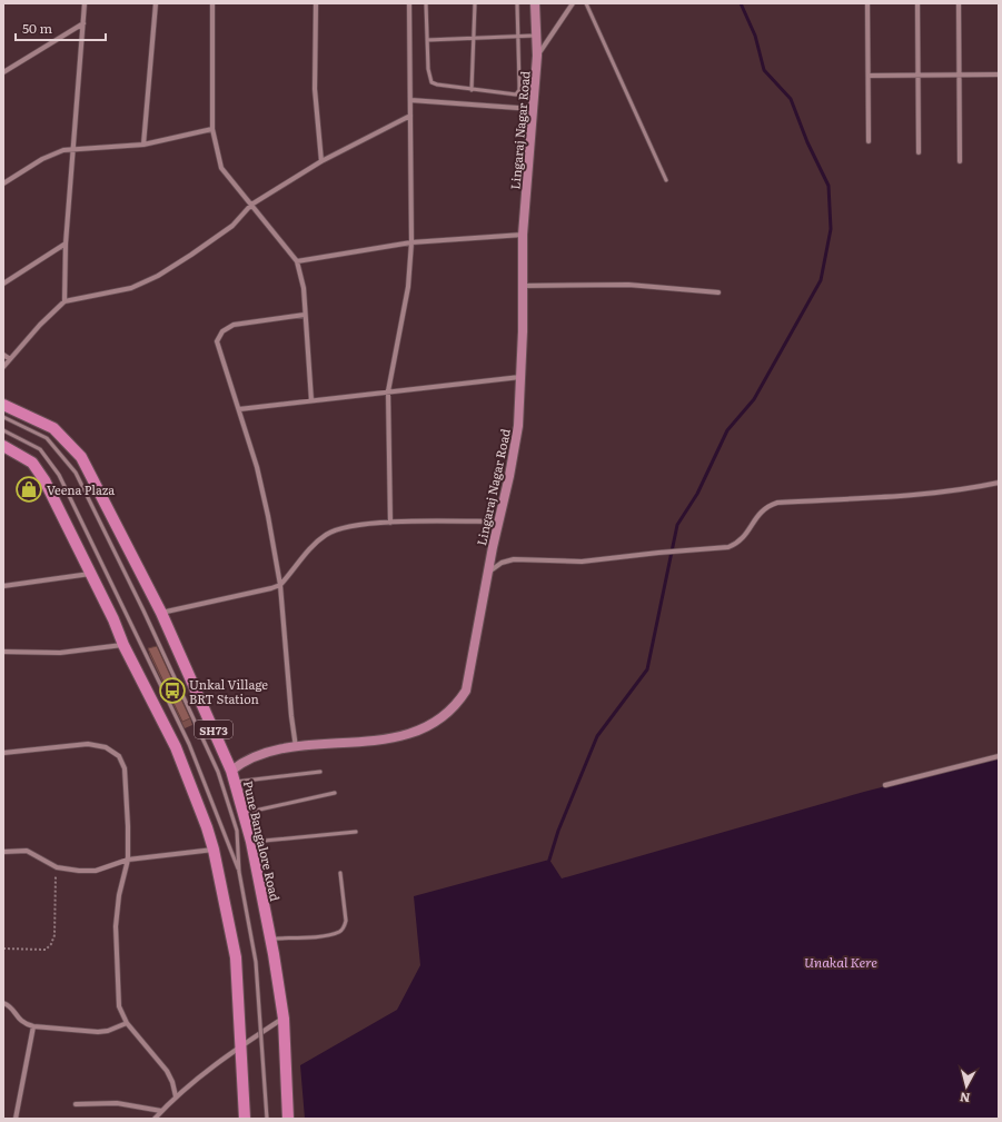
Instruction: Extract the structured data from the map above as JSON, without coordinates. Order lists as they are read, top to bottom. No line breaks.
{"streets":{"main road":["SH73","Pune Bangalore Road"],"street":["Lingaraj Nagar Road"]},"crossings":[["Lingaraj Nagar Road","Pune Bangalore Road"]],"water":["Unakal Kere"],"places":{"shop":["Veena Plaza"],"bus stop":["Unkal Village BRT Station"]},"scale_bar":"50 m","north":"bottom"}
